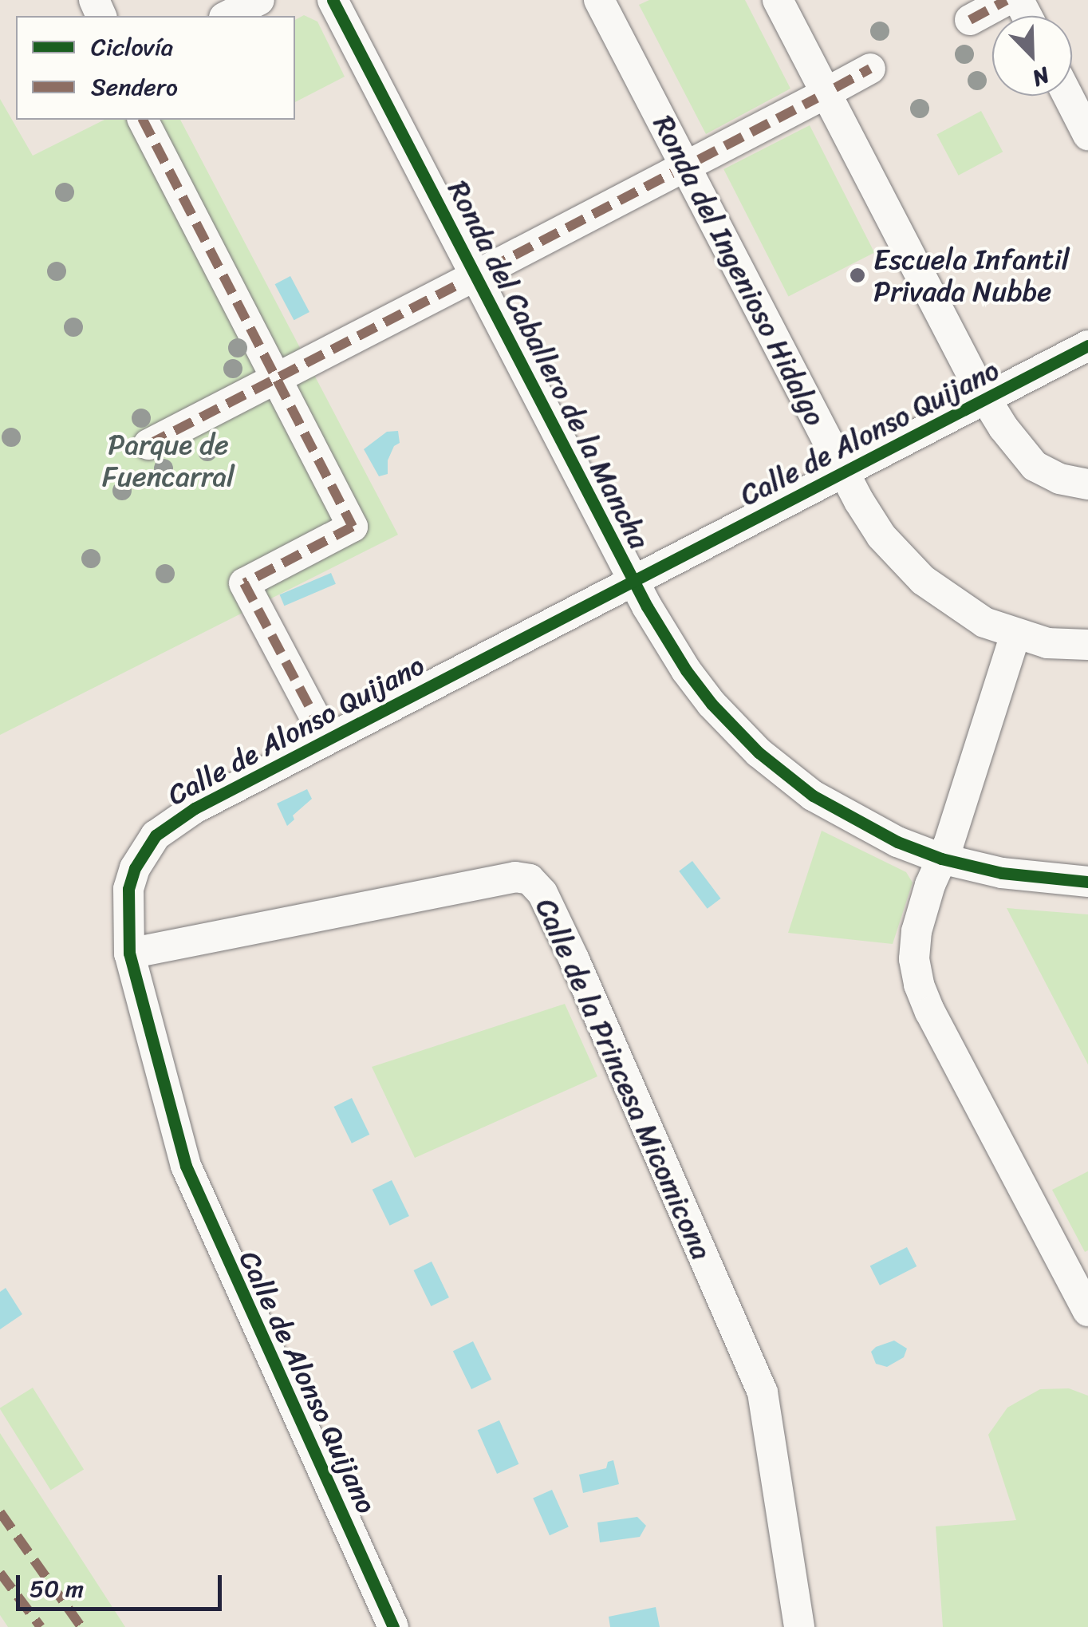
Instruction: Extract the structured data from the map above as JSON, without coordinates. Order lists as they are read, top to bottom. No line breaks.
{"streets":{"street":["Ronda del Ingenioso Hidalgo","Ronda del Caballero de la Mancha","Calle de Alonso Quijano","Calle de la Princesa Micomicona"]},"crossings":[["Ronda del Ingenioso Hidalgo","Calle de Alonso Quijano"],["Ronda del Caballero de la Mancha","Calle de Alonso Quijano"],["Calle de Alonso Quijano","Calle de la Princesa Micomicona"]],"parks":["Parque de Fuencarral"],"places":["Escuela Infantil Privada Nubbe"],"legend":["Ciclovía","Sendero"],"scale_bar":"50 m","north":"bottom right"}
